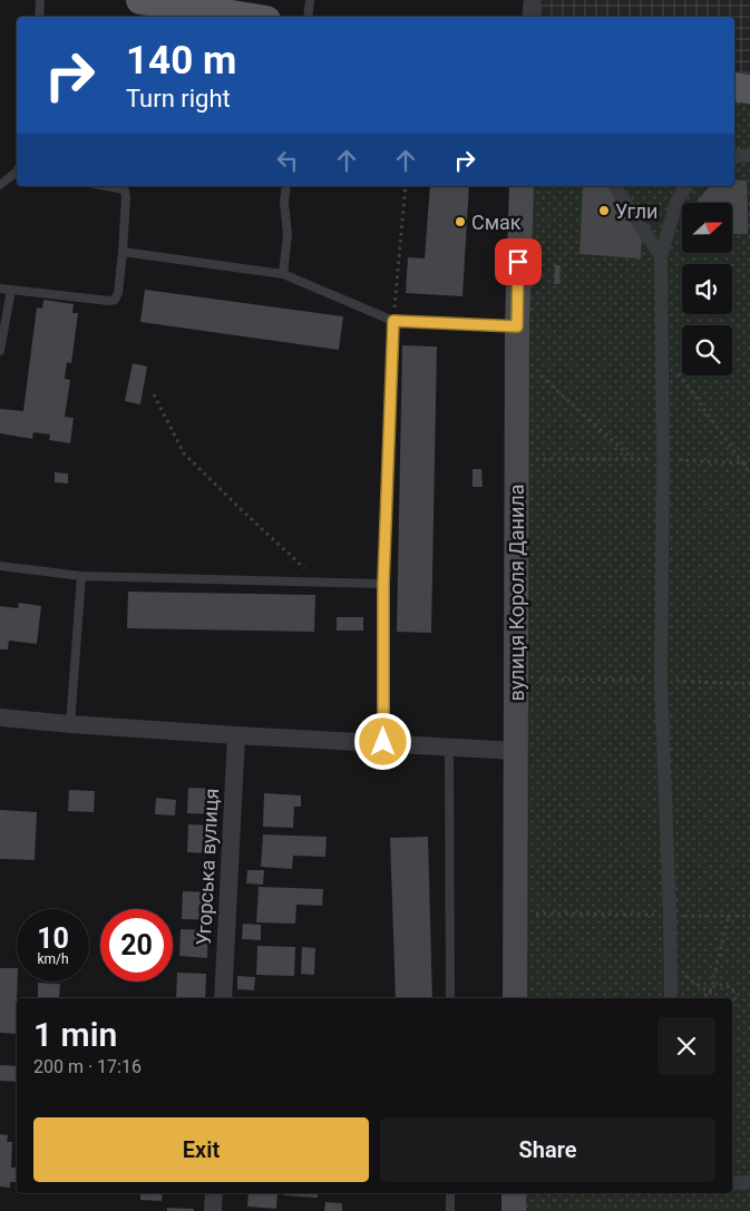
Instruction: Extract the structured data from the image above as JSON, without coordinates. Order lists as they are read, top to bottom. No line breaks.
{"streets":{"main road":["вулиця Короля Данила"],"street":["Угорська вулиця"]},"places":["Угли","Смак"],"north":"right","page":{"turn":["140 m","Turn right"],"speed":"10 km/h","limit":"20","heading":["1 min","200 m · 17:16"],"buttons":["Exit","Share"]}}
